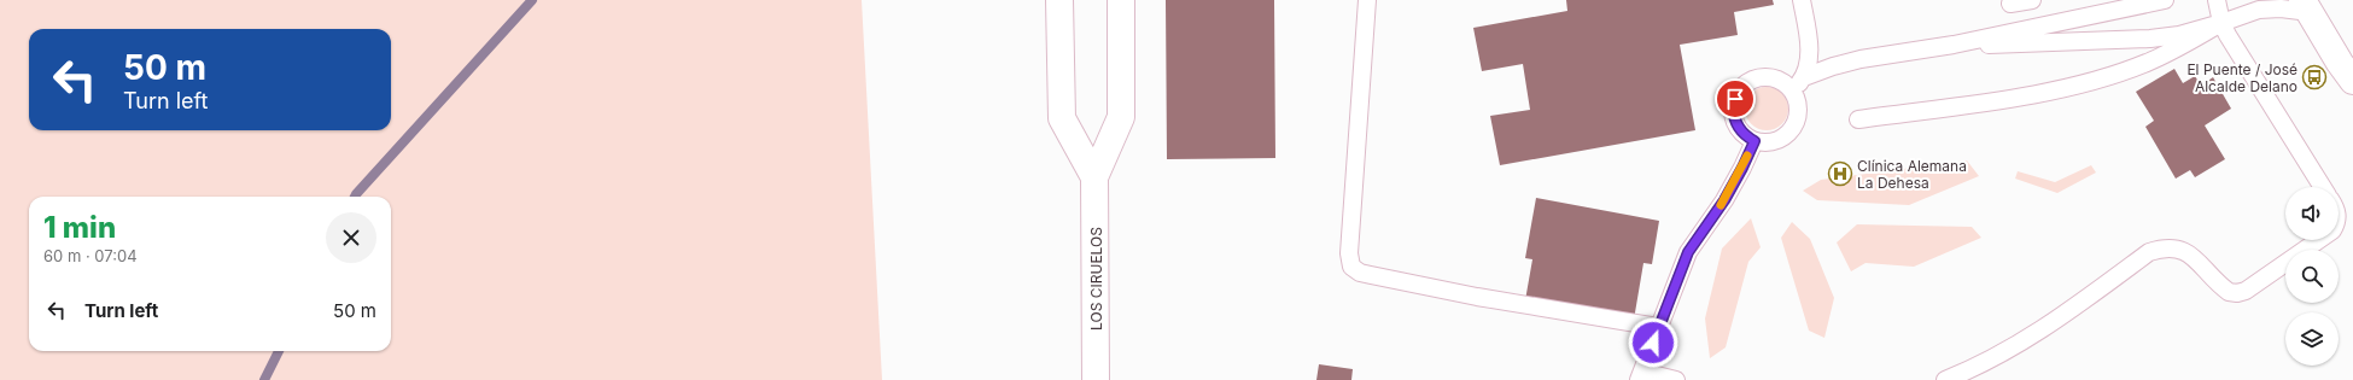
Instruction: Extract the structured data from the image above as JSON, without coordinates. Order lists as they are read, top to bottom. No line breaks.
{"streets":{"street":["LOS CIRUELOS"]},"places":{"bus stop":["El Puente / José Alcalde Delano"],"hospital":["Clínica Alemana La Dehesa"]},"page":{"turn":["50 m","Turn left"],"heading":["1 min","60 m · 07:04"],"list":[{"name":"Turn left","value":"50 m"}]}}
